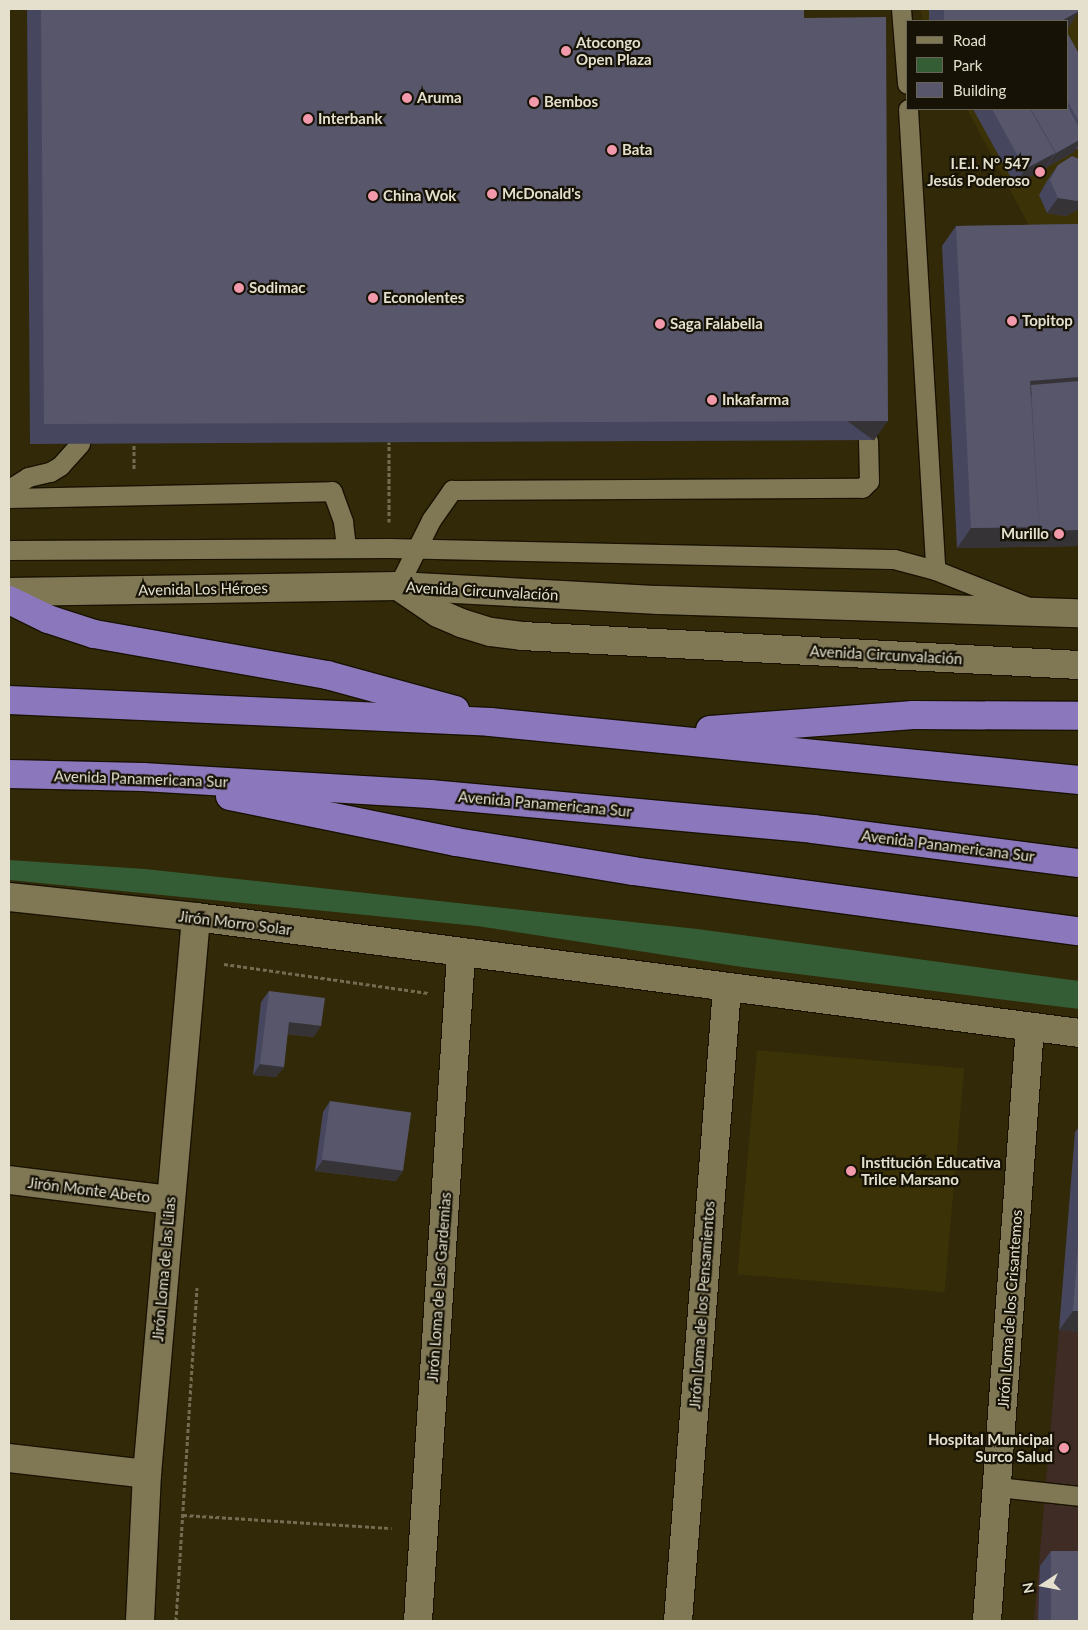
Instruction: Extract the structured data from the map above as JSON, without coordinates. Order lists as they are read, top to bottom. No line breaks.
{"streets":{"highway":["Avenida Panamericana Sur"],"street":["Avenida Los Héroes","Avenida Circunvalación","Jirón Morro Solar","Jirón Monte Abeto","Jirón Loma de las Lilas","Jirón Loma de Las Gardemias","Jirón Loma de los Pensamientos","Jirón Loma de los Crisantemos"]},"crossings":[["Avenida Los Héroes","Avenida Circunvalación"],["Jirón Morro Solar","Jirón Loma de las Lilas"],["Jirón Morro Solar","Jirón Loma de Las Gardemias"],["Jirón Morro Solar","Jirón Loma de los Pensamientos"],["Jirón Morro Solar","Jirón Loma de los Crisantemos"],["Jirón Monte Abeto","Jirón Loma de las Lilas"]],"places":["Atocongo Open Plaza","Aruma","Bembos","Interbank","Bata","I.E.I. N° 547 Jesús Poderoso","McDonald's","China Wok","Sodimac","Econolentes","Topitop","Saga Falabella","Inkafarma","Murillo","Institución Educativa Trilce Marsano","Hospital Municipal Surco Salud"],"legend":["Road","Park","Building"],"north":"left"}
